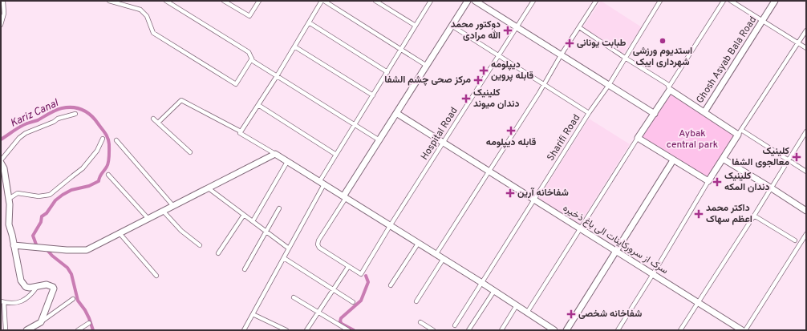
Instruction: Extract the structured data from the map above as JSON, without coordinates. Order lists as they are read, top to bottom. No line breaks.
{"streets":{"street":["Ghosh Asyab Bala Road","Hospital Road","Sharifi Road","سرک از سرورکاینات الی باغ ذخیره"]},"crossings":[["Hospital Road","سرک از سرورکاینات الی باغ ذخیره"],["Sharifi Road","سرک از سرورکاینات الی باغ ذخیره"]],"water":["Kariz Canal"],"parks":["Aybak central park"],"places":{"health":["دوکتور محمد الله مرادی","طبابت یونانی","دیپلومه قابله پروین","مرکز صحی چشم الشفا","کلینیک دندان میوند","قابله دیپلومه","کلینیک معالجوی الشفا","کلینیک دندان المکه","شفاخانه آرین","داکتر محمد اعظم سهاک","شفاخانه شخصی"],"other":["استدیوم ورزشی شهرداری ایبک"]}}
